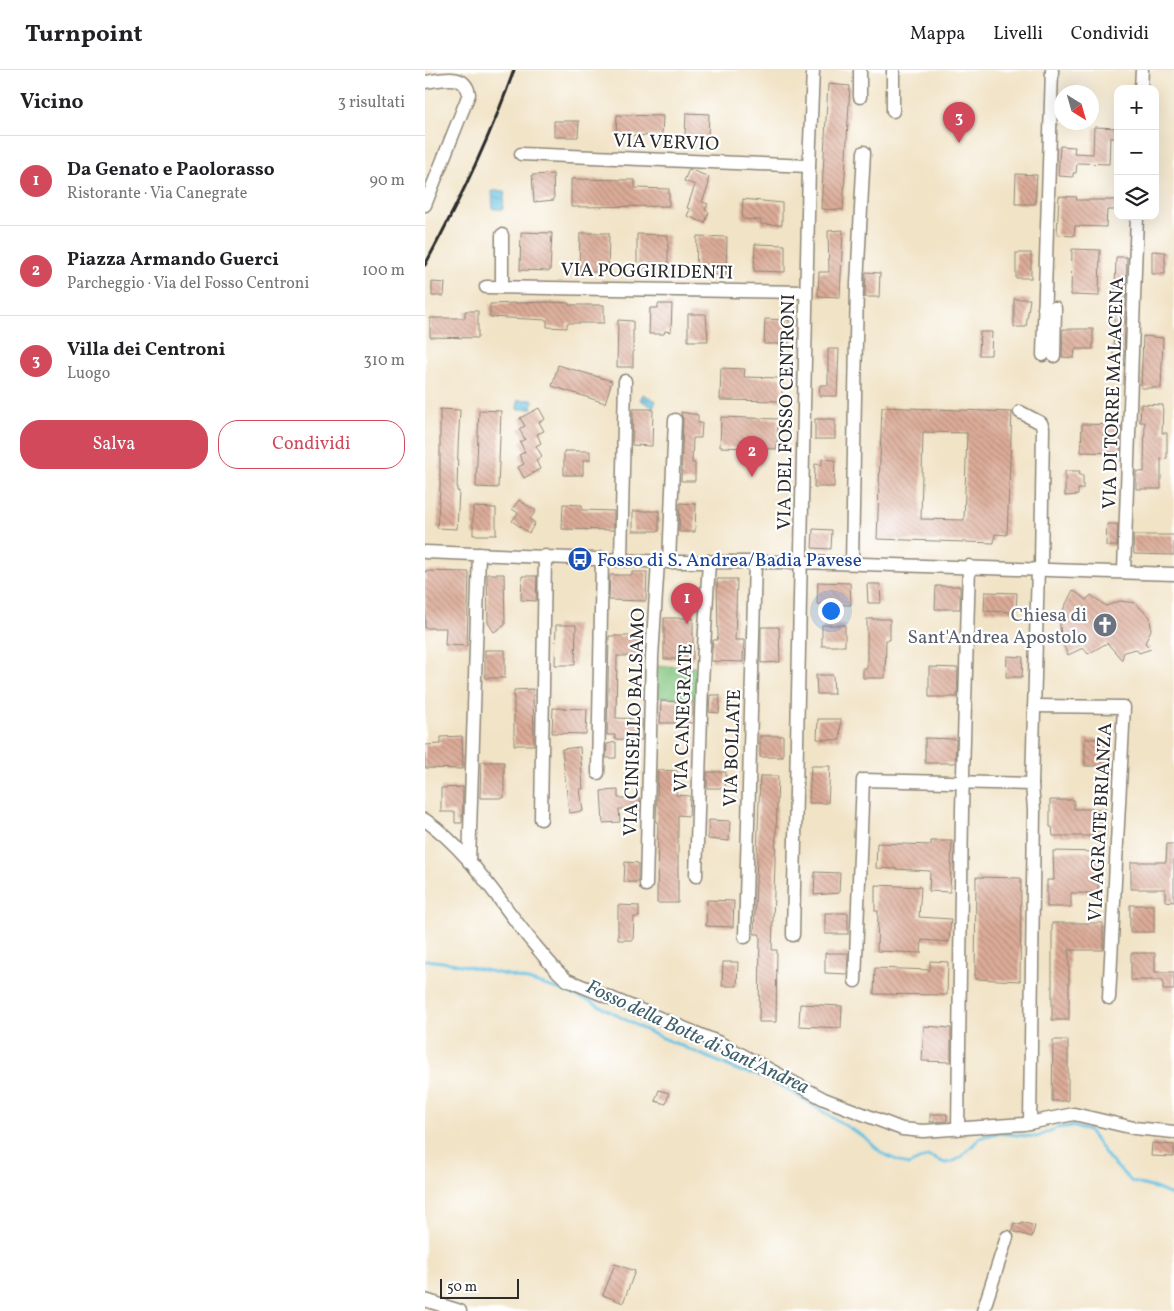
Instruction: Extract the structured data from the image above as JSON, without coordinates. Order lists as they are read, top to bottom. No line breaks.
{"streets":{"street":["VIA VERVIO","VIA POGGIRIDENTI","VIA DI TORRE MALACENA","VIA DEL FOSSO CENTRONI","VIA CANEGRATE","VIA CINISELLO BALSAMO","VIA BOLLATE","VIA AGRATE BRIANZA"]},"crossings":[["VIA VERVIO","VIA DEL FOSSO CENTRONI"],["VIA POGGIRIDENTI","VIA DEL FOSSO CENTRONI"]],"water":["Fosso della Botte di Sant'Andrea"],"places":{"bus stop":["Fosso di S. Andrea/Badia Pavese"],"church":["Chiesa di Sant'Andrea Apostolo"]},"scale_bar":"50 m","north":"bottom right","page":{"header":"Turnpoint","nav":["Mappa","Livelli","Condividi"],"heading":["Vicino","3 risultati"],"map_buttons":["+","−"],"pins":["3","2","1"],"list":[{"mark":"1","name":"Da Genato e Paolorasso","note":"Ristorante · Via Canegrate","value":"90 m"},{"mark":"2","name":"Piazza Armando Guerci","note":"Parcheggio · Via del Fosso Centroni","value":"100 m"},{"mark":"3","name":"Villa dei Centroni","note":"Luogo","value":"310 m"}],"buttons":["Salva","Condividi"],"scale":"50 m"}}
